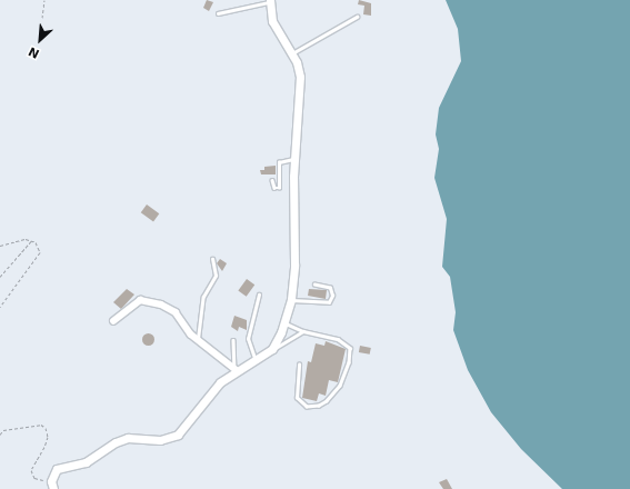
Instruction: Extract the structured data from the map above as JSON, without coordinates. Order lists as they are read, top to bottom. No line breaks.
{"north":"bottom left"}
